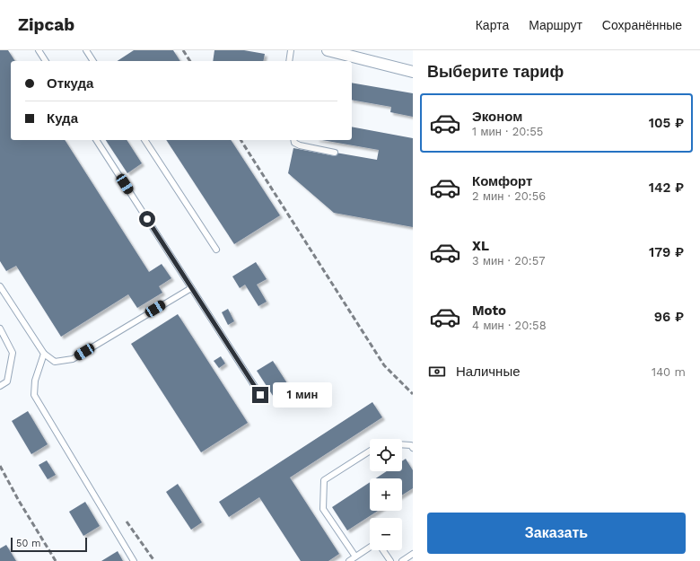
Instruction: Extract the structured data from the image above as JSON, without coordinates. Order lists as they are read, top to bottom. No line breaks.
{"scale_bar":"50 m","page":{"header":"Zipcab","nav":["Карта","Маршрут","Сохранённые"],"heading":"Выберите тариф","banner":["Откуда","Куда"],"list":[{"name":"Эконом","note":"1 мин · 20:55","value":"105 ₽"},{"name":"Комфорт","note":"2 мин · 20:56","value":"142 ₽"},{"name":"XL","note":"3 мин · 20:57","value":"179 ₽"},{"name":"Moto","note":"4 мин · 20:58","value":"96 ₽"}],"pay":["Наличные","140 m"],"bubble":"1 мин","map_buttons":["+","−"],"buttons":"Заказать","scale":"50 m"}}
